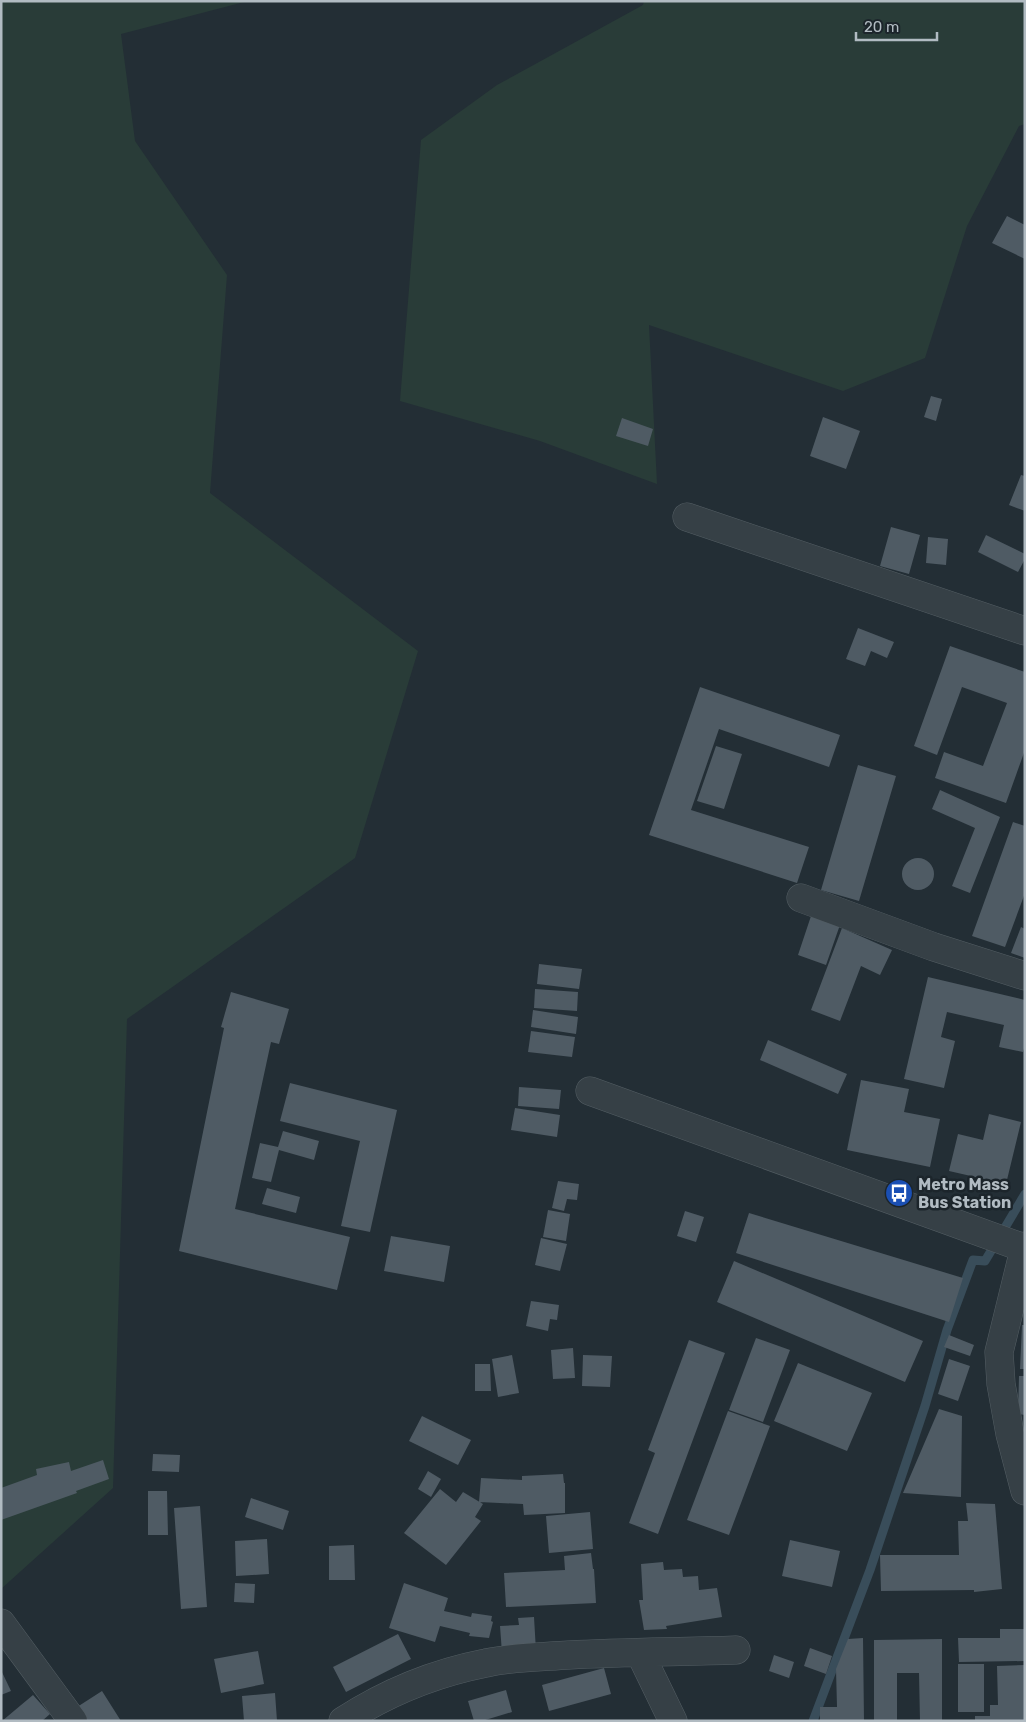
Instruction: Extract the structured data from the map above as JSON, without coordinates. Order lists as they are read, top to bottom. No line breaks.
{"places":{"bus stop":["Metro Mass Bus Station"]},"scale_bar":"20 m"}
